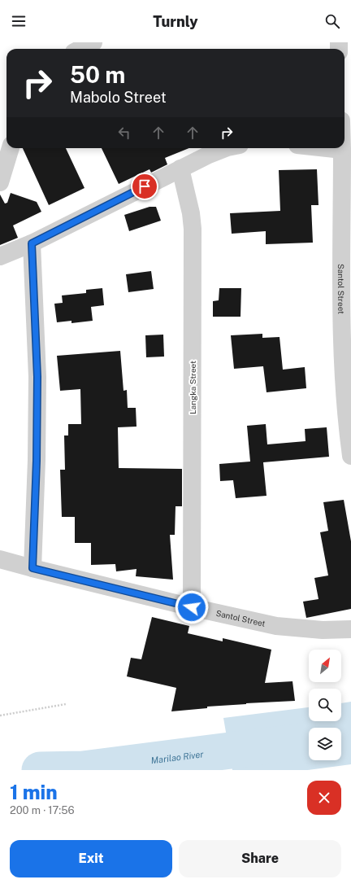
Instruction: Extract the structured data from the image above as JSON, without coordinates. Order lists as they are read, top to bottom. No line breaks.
{"streets":{"street":["Santol Street","Langka Street"]},"crossings":[["Santol Street","Langka Street"]],"water":["Marilao River"],"north":"top right","page":{"header":"Turnly","turn":["50 m","Mabolo Street"],"heading":["1 min","200 m · 17:56"],"buttons":["Exit","Share"]}}
